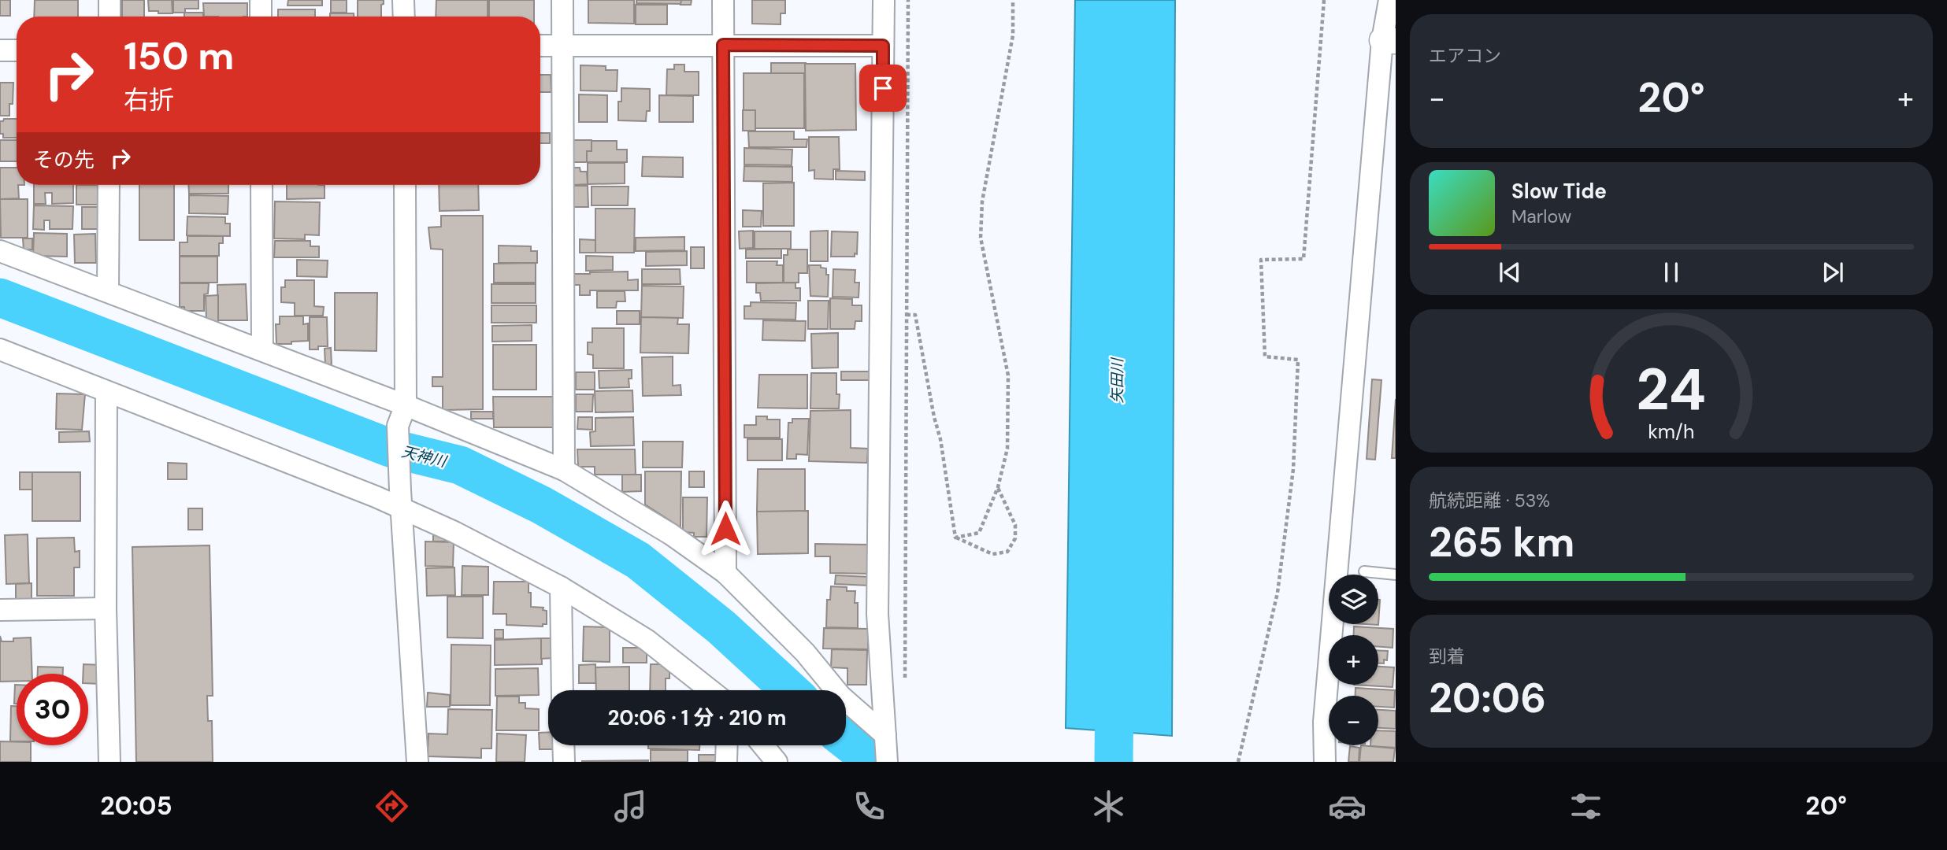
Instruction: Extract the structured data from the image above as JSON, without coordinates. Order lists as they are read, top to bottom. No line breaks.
{"water":["矢田川","天神川"],"page":{"tile":["エアコン",["航続距離 · 53%","265 km"],["到着","20:06"]],"turn":["150 m","右折"],"heat":["−","20°","+"],"then":"その先","song":["Slow Tide","Marlow"],"map_buttons":["+","−"],"limit":"30","trip":"20:06 · 1 分 · 210 m","tabs":["20:05","20°"],"gauge":["24","km/h"]}}
